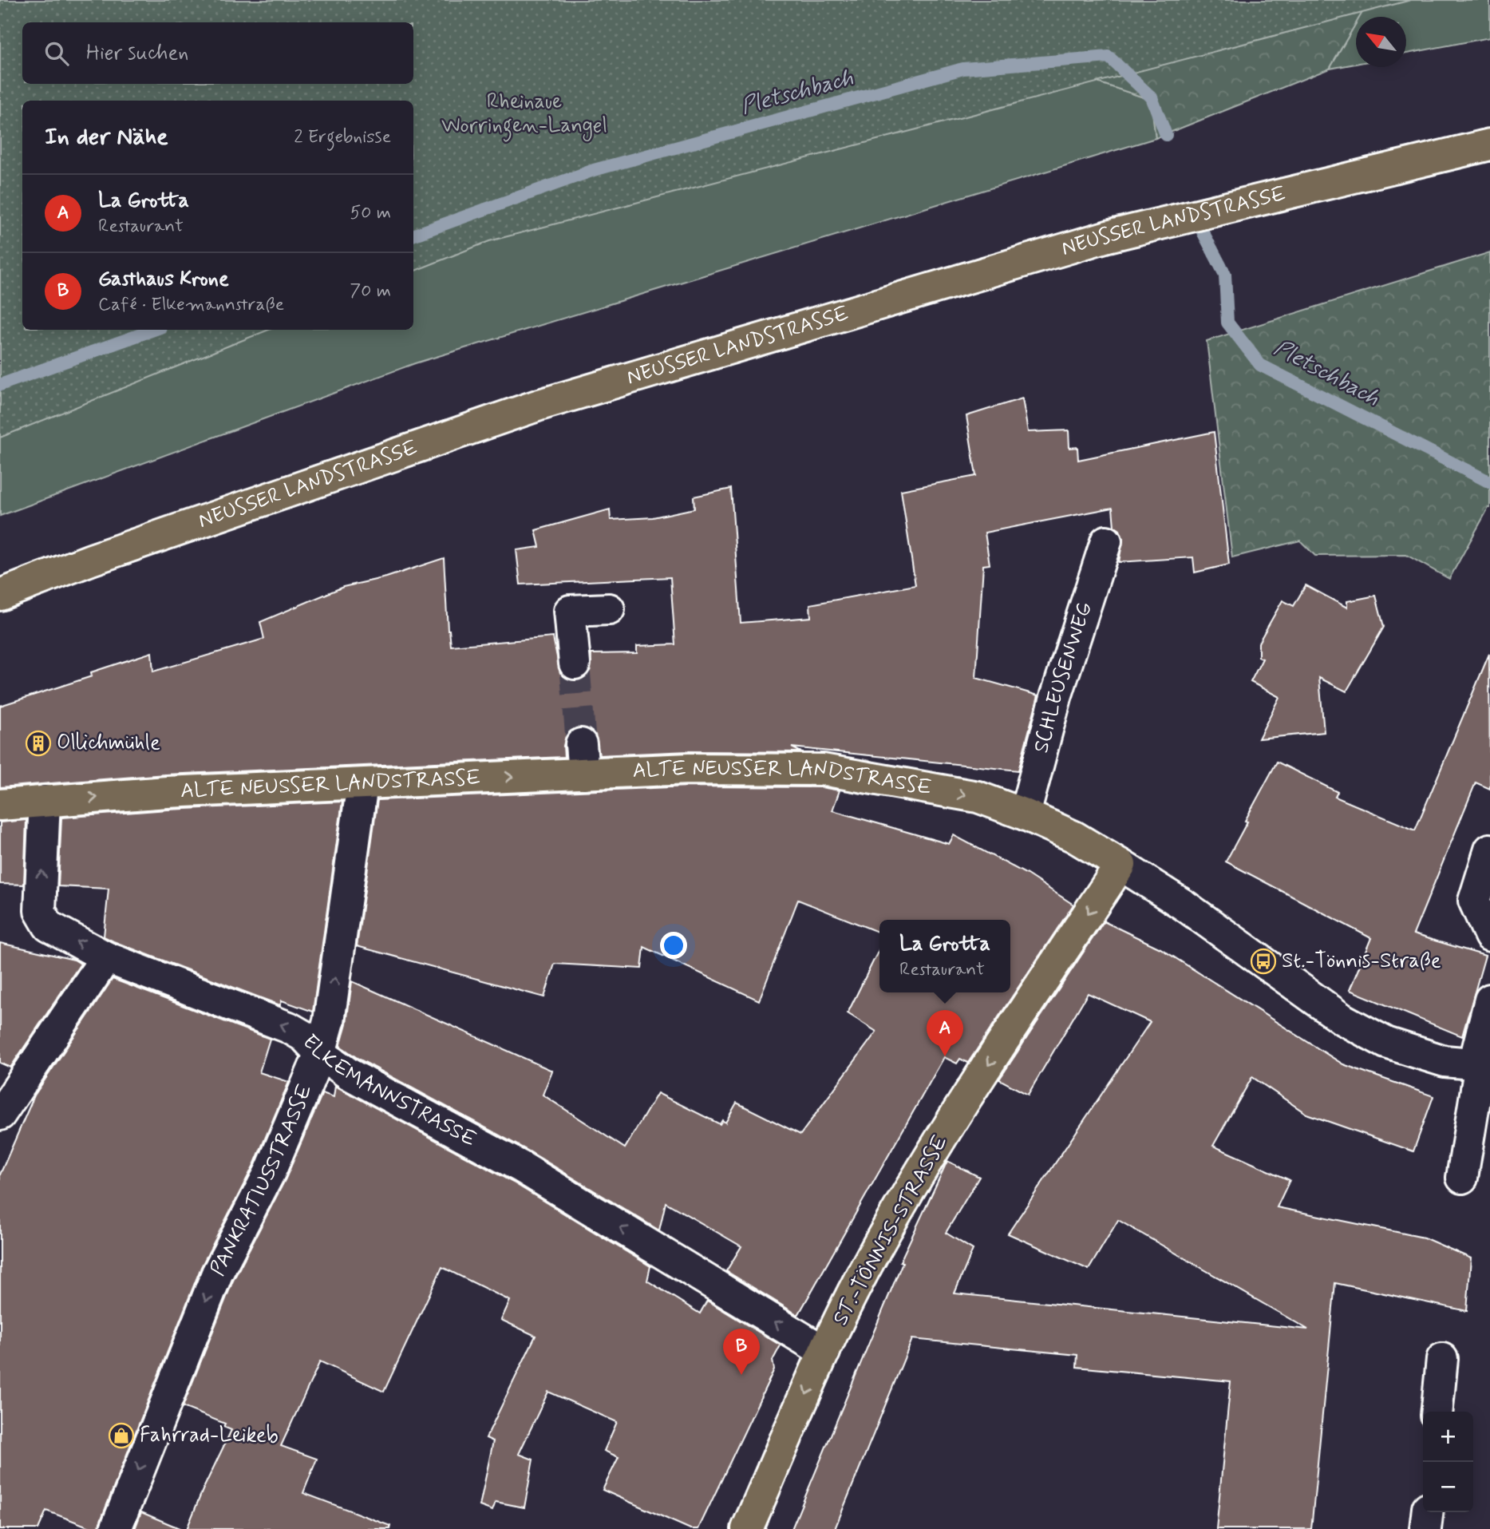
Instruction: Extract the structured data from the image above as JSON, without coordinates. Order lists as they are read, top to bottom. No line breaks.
{"streets":{"main road":["NEUSSER LANDSTRASSE","ALTE NEUSSER LANDSTRASSE","ST.-TÖNNIS-STRASSE"],"street":["SCHLEUSENWEG","ELKEMANNSTRASSE","PANKRATIUSSTRASSE"]},"crossings":[["SCHLEUSENWEG","ALTE NEUSSER LANDSTRASSE"],["ALTE NEUSSER LANDSTRASSE","ELKEMANNSTRASSE"],["ALTE NEUSSER LANDSTRASSE","PANKRATIUSSTRASSE"],["ALTE NEUSSER LANDSTRASSE","ST.-TÖNNIS-STRASSE"],["ELKEMANNSTRASSE","PANKRATIUSSTRASSE"],["ELKEMANNSTRASSE","ST.-TÖNNIS-STRASSE"]],"one_way":["ALTE NEUSSER LANDSTRASSE","ELKEMANNSTRASSE","ST.-TÖNNIS-STRASSE"],"water":["Pletschbach"],"parks":["Rheinaue Worringen-Langel"],"places":{"building":["Ollichmühle"],"bus stop":["St.-Tönnis-Straße"],"shop":["Fahrrad-Leikeb"]},"north":"top left","page":{"search":"Hier suchen","heading":["In der Nähe","2 Ergebnisse"],"list":[{"mark":"A","name":"La Grotta","note":"Restaurant","value":"50 m"},{"mark":"B","name":"Gasthaus Krone","note":"Café · Elkemannstraße","value":"70 m"}],"popup":["La Grotta","Restaurant"],"pins":["A","B"],"map_buttons":["+","−"]}}
